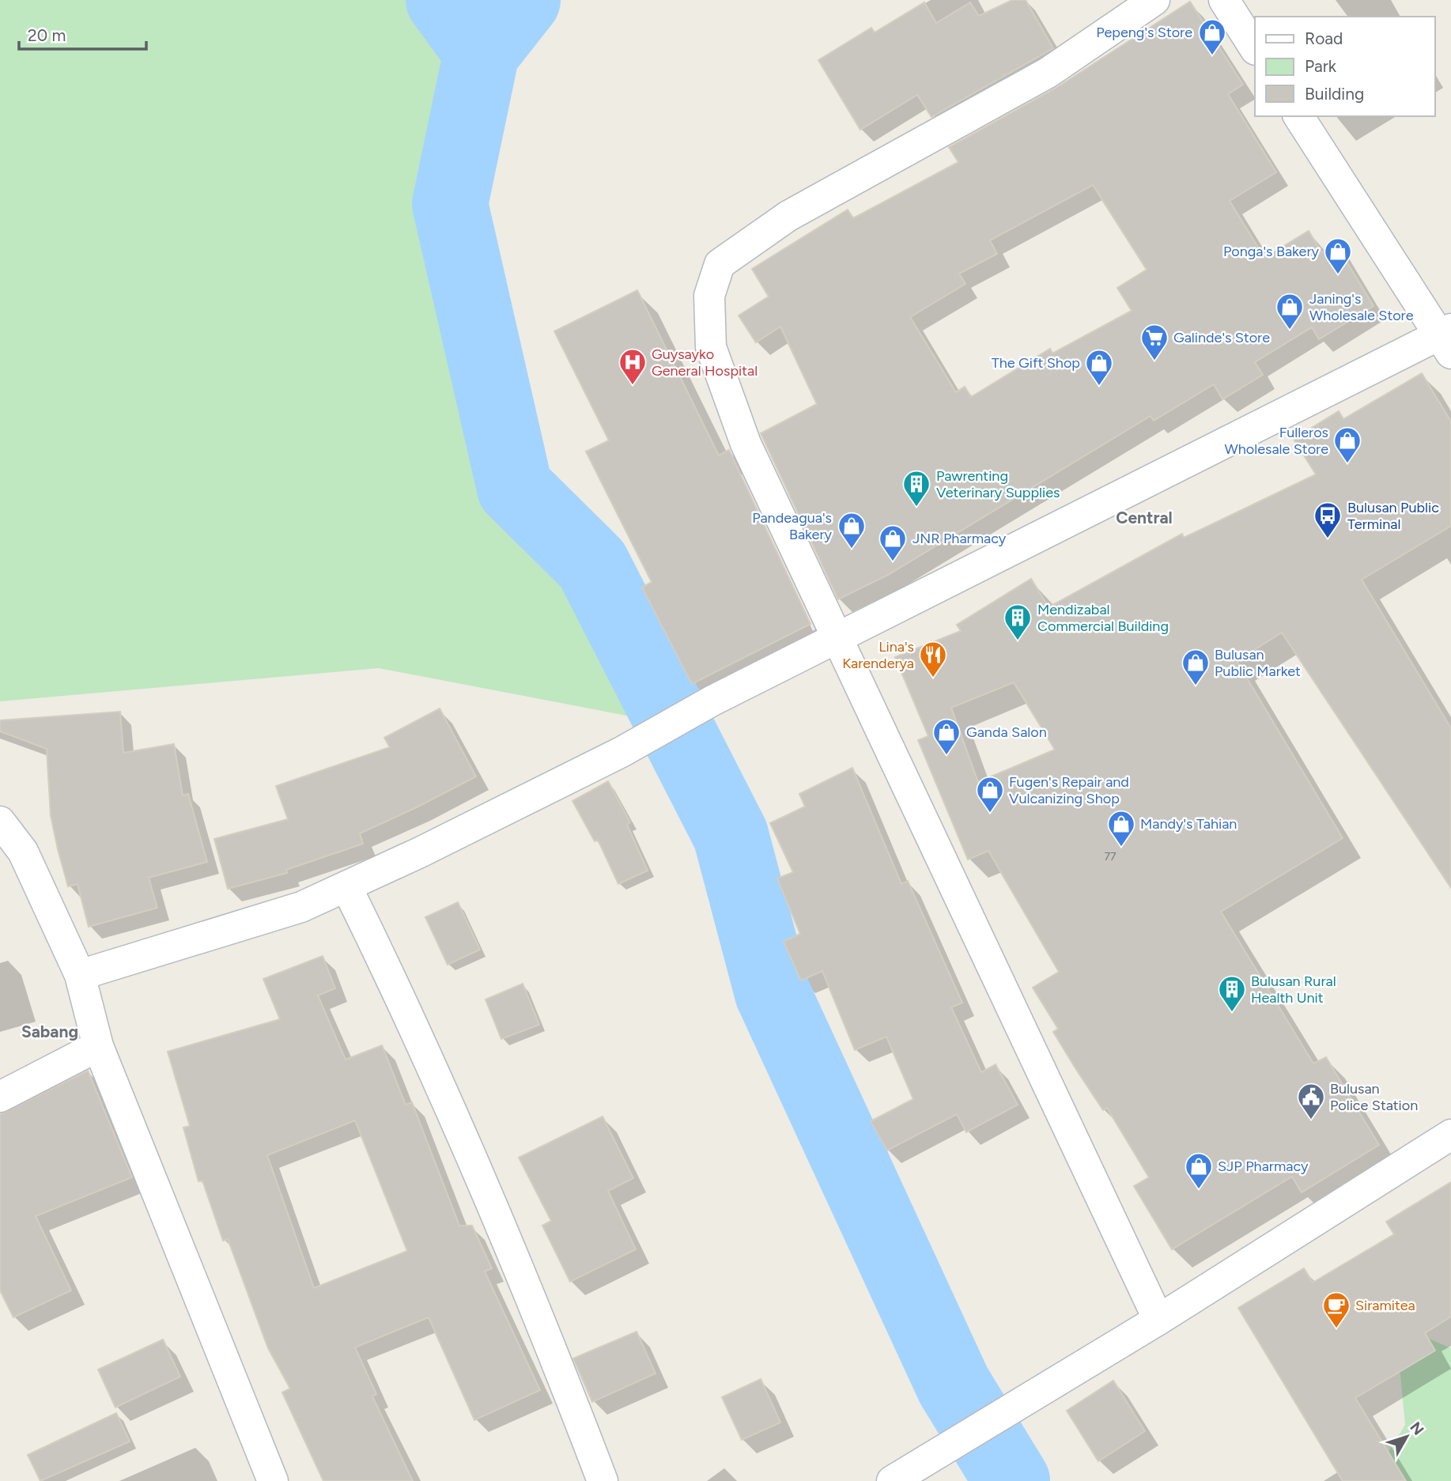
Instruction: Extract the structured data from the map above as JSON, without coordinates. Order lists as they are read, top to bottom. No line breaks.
{"districts":["Central","Sabang"],"places":{"shop":["Pepeng's Store","Ponga's Bakery","Janing's Wholesale Store","The Gift Shop","Fulleros Wholesale Store","Pandeagua's Bakery","JNR Pharmacy","Bulusan Public Market","Ganda Salon","Fugen's Repair and Vulcanizing Shop","Mandy's Tahian","SJP Pharmacy"],"supermarket":["Galinde's Store"],"hospital":["Guysayko General Hospital"],"building":["Pawrenting Veterinary Supplies","Mendizabal Commercial Building","Bulusan Rural Health Unit"],"bus stop":["Bulusan Public Terminal"],"restaurant":["Lina's Karenderya"],"public building":["Bulusan Police Station"],"cafe":["Siramitea"]},"house_numbers":["77"],"legend":["Road","Park","Building"],"scale_bar":"20 m","north":"top right"}
